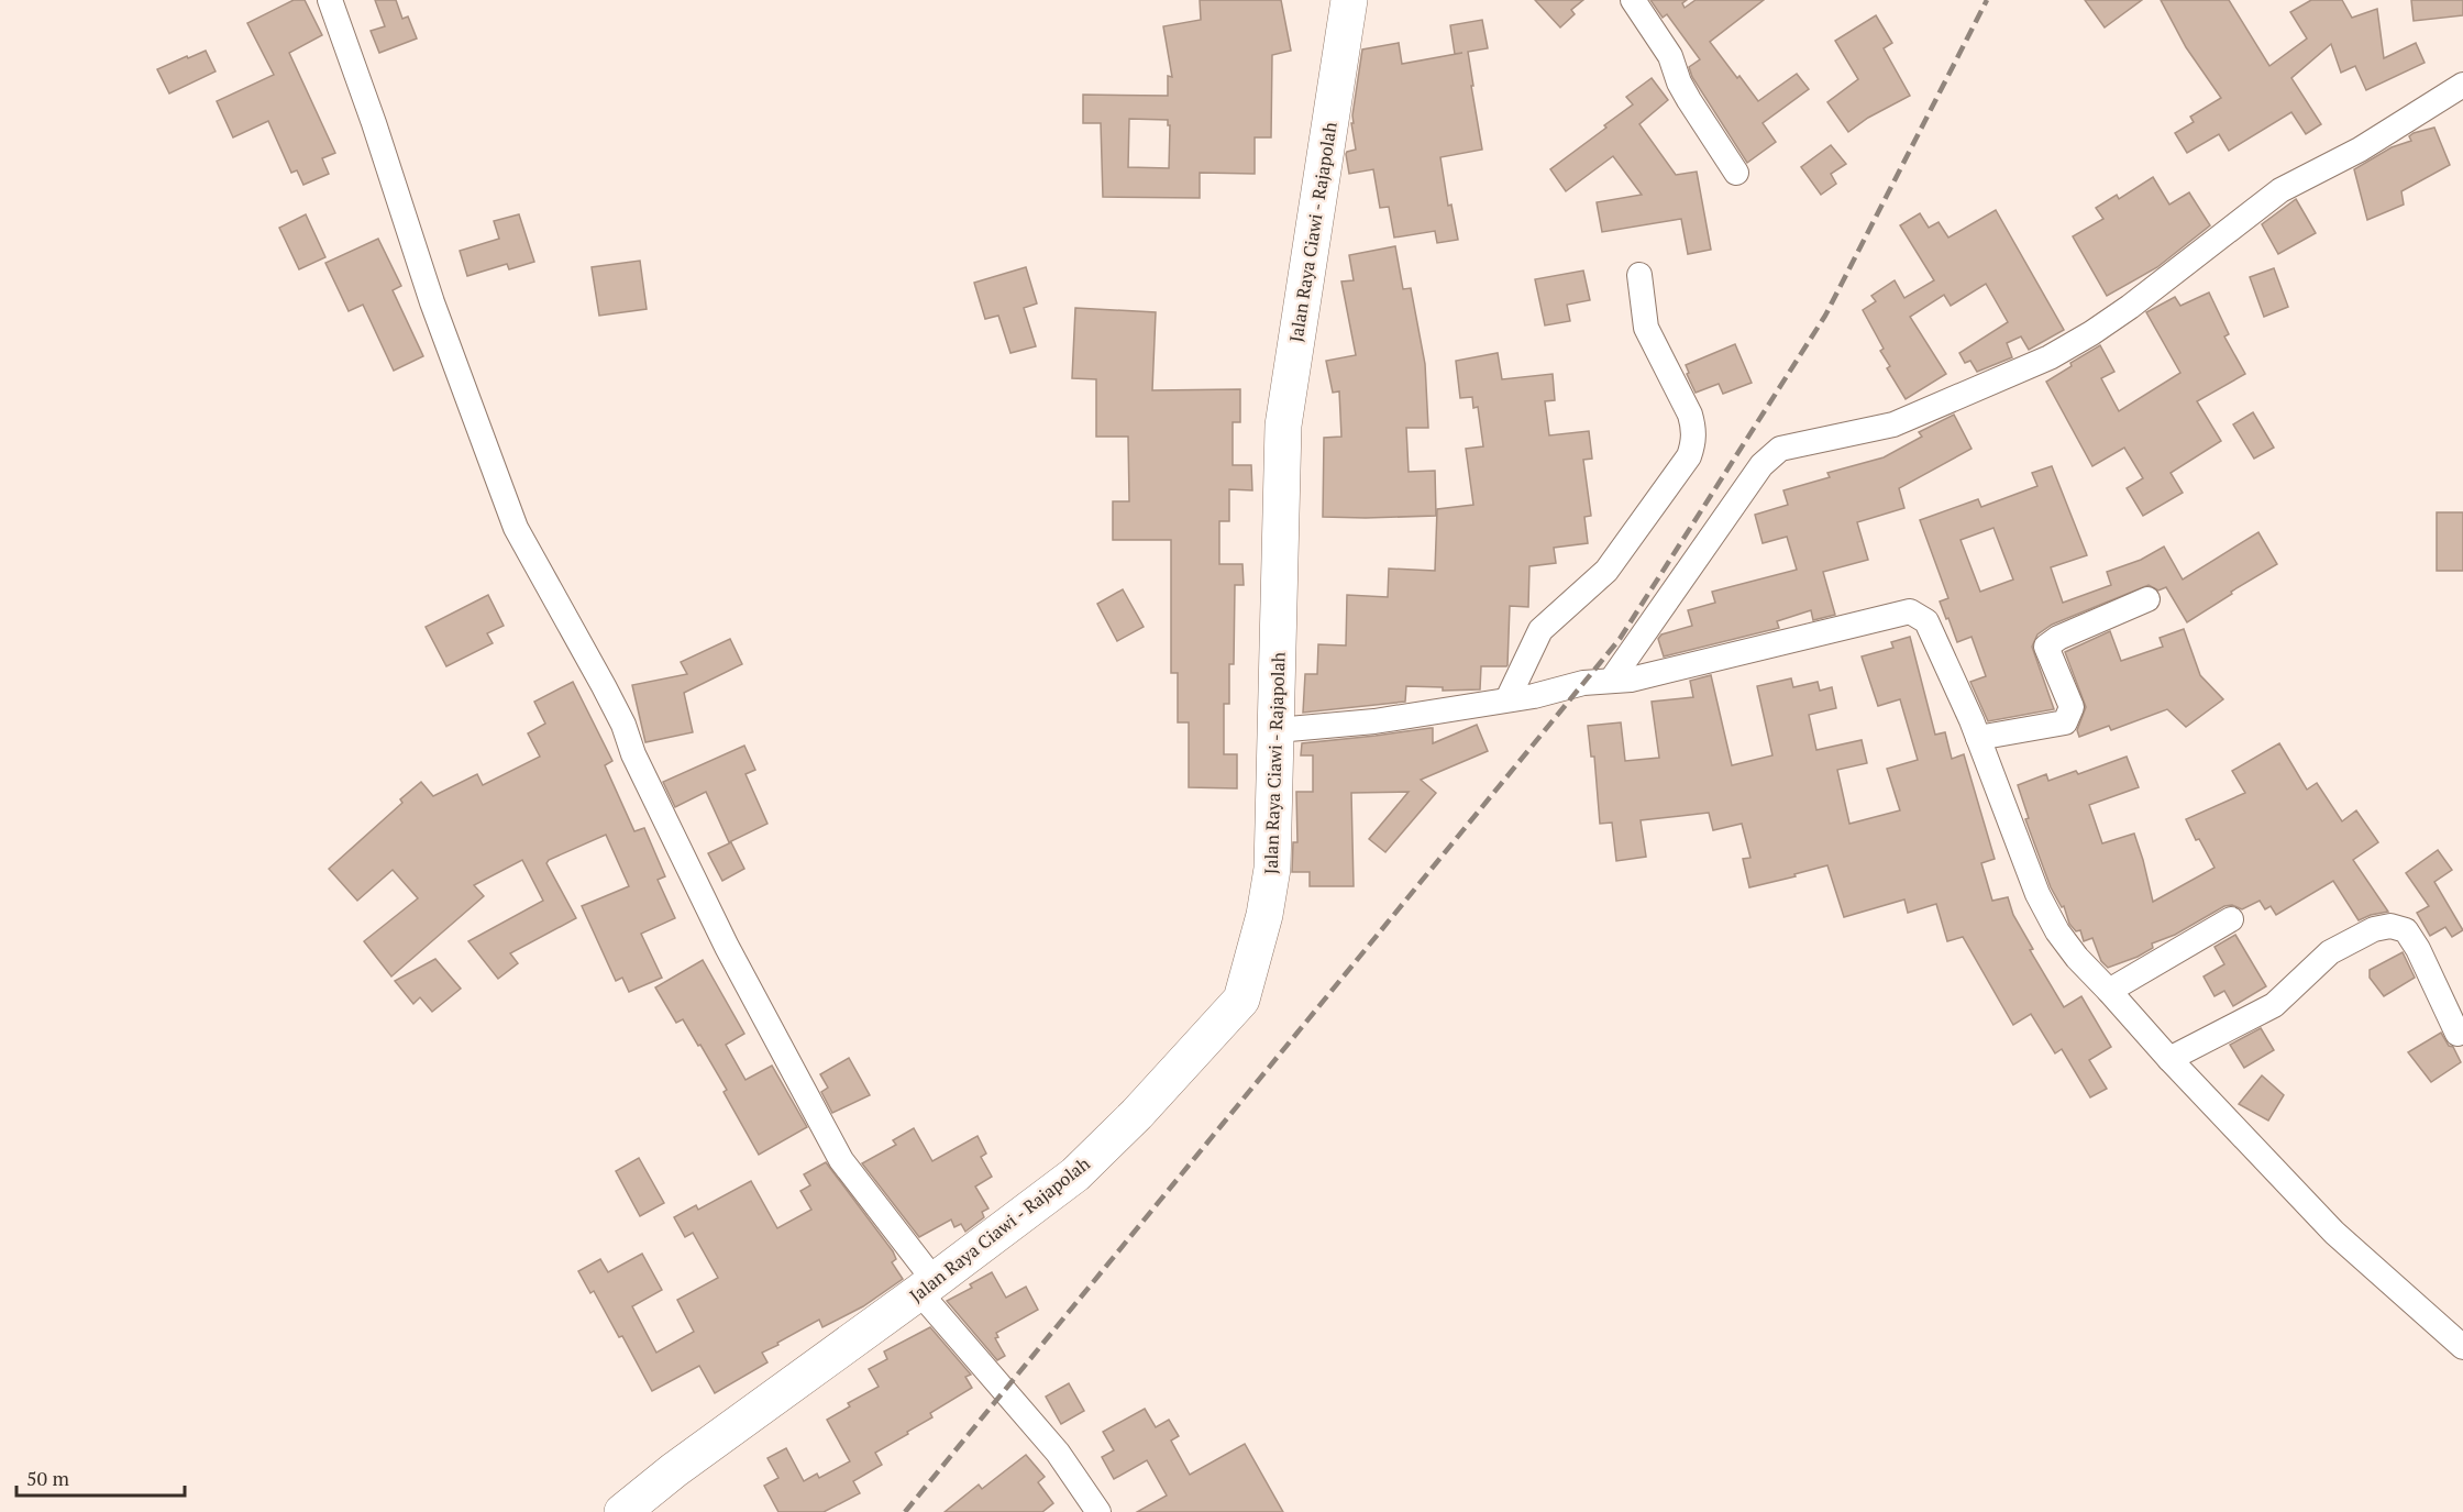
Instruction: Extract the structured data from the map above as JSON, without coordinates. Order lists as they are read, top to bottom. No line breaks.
{"streets":{"highway":["Jalan Raya Ciawi - Rajapolah"]},"scale_bar":"50 m"}
